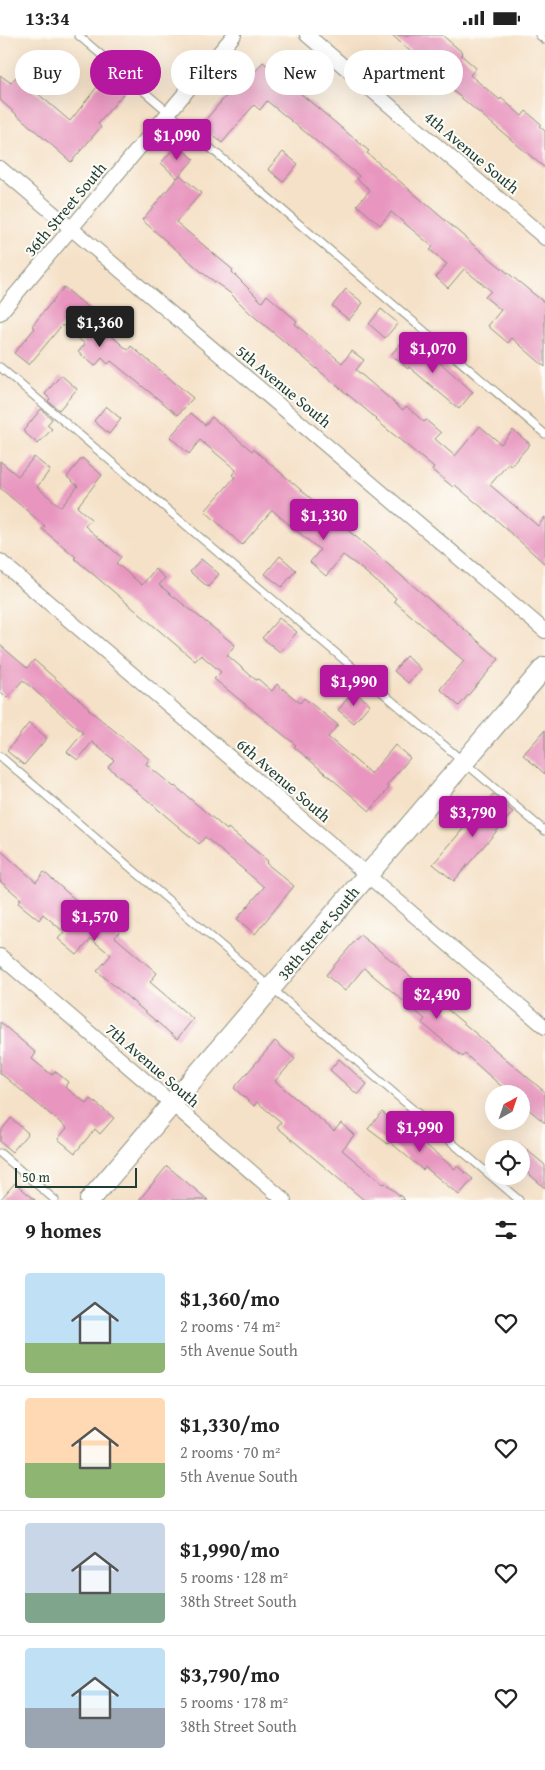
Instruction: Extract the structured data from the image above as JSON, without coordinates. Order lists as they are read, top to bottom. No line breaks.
{"streets":{"main road":["38th Street South"],"street":["4th Avenue South","36th Street South","5th Avenue South","6th Avenue South","7th Avenue South"]},"crossings":[["36th Street South","5th Avenue South"],["6th Avenue South","38th Street South"],["38th Street South","7th Avenue South"]],"scale_bar":"50 m","north":"top right","page":{"status":"13:34","chip":["Buy","Rent","Filters","New","Apartment"],"price":["$1,090","$1,360","$1,070","$1,330","$1,990","$3,790","$1,570","$2,490","$1,990"],"scale":"50 m","heading":"9 homes","list":[{"name":"$1,360/mo","note":"2 rooms · 74 m² · 5th Avenue South"},{"name":"$1,330/mo","note":"2 rooms · 70 m² · 5th Avenue South"},{"name":"$1,990/mo","note":"5 rooms · 128 m² · 38th Street South"},{"name":"$3,790/mo","note":"5 rooms · 178 m² · 38th Street South"}]}}
